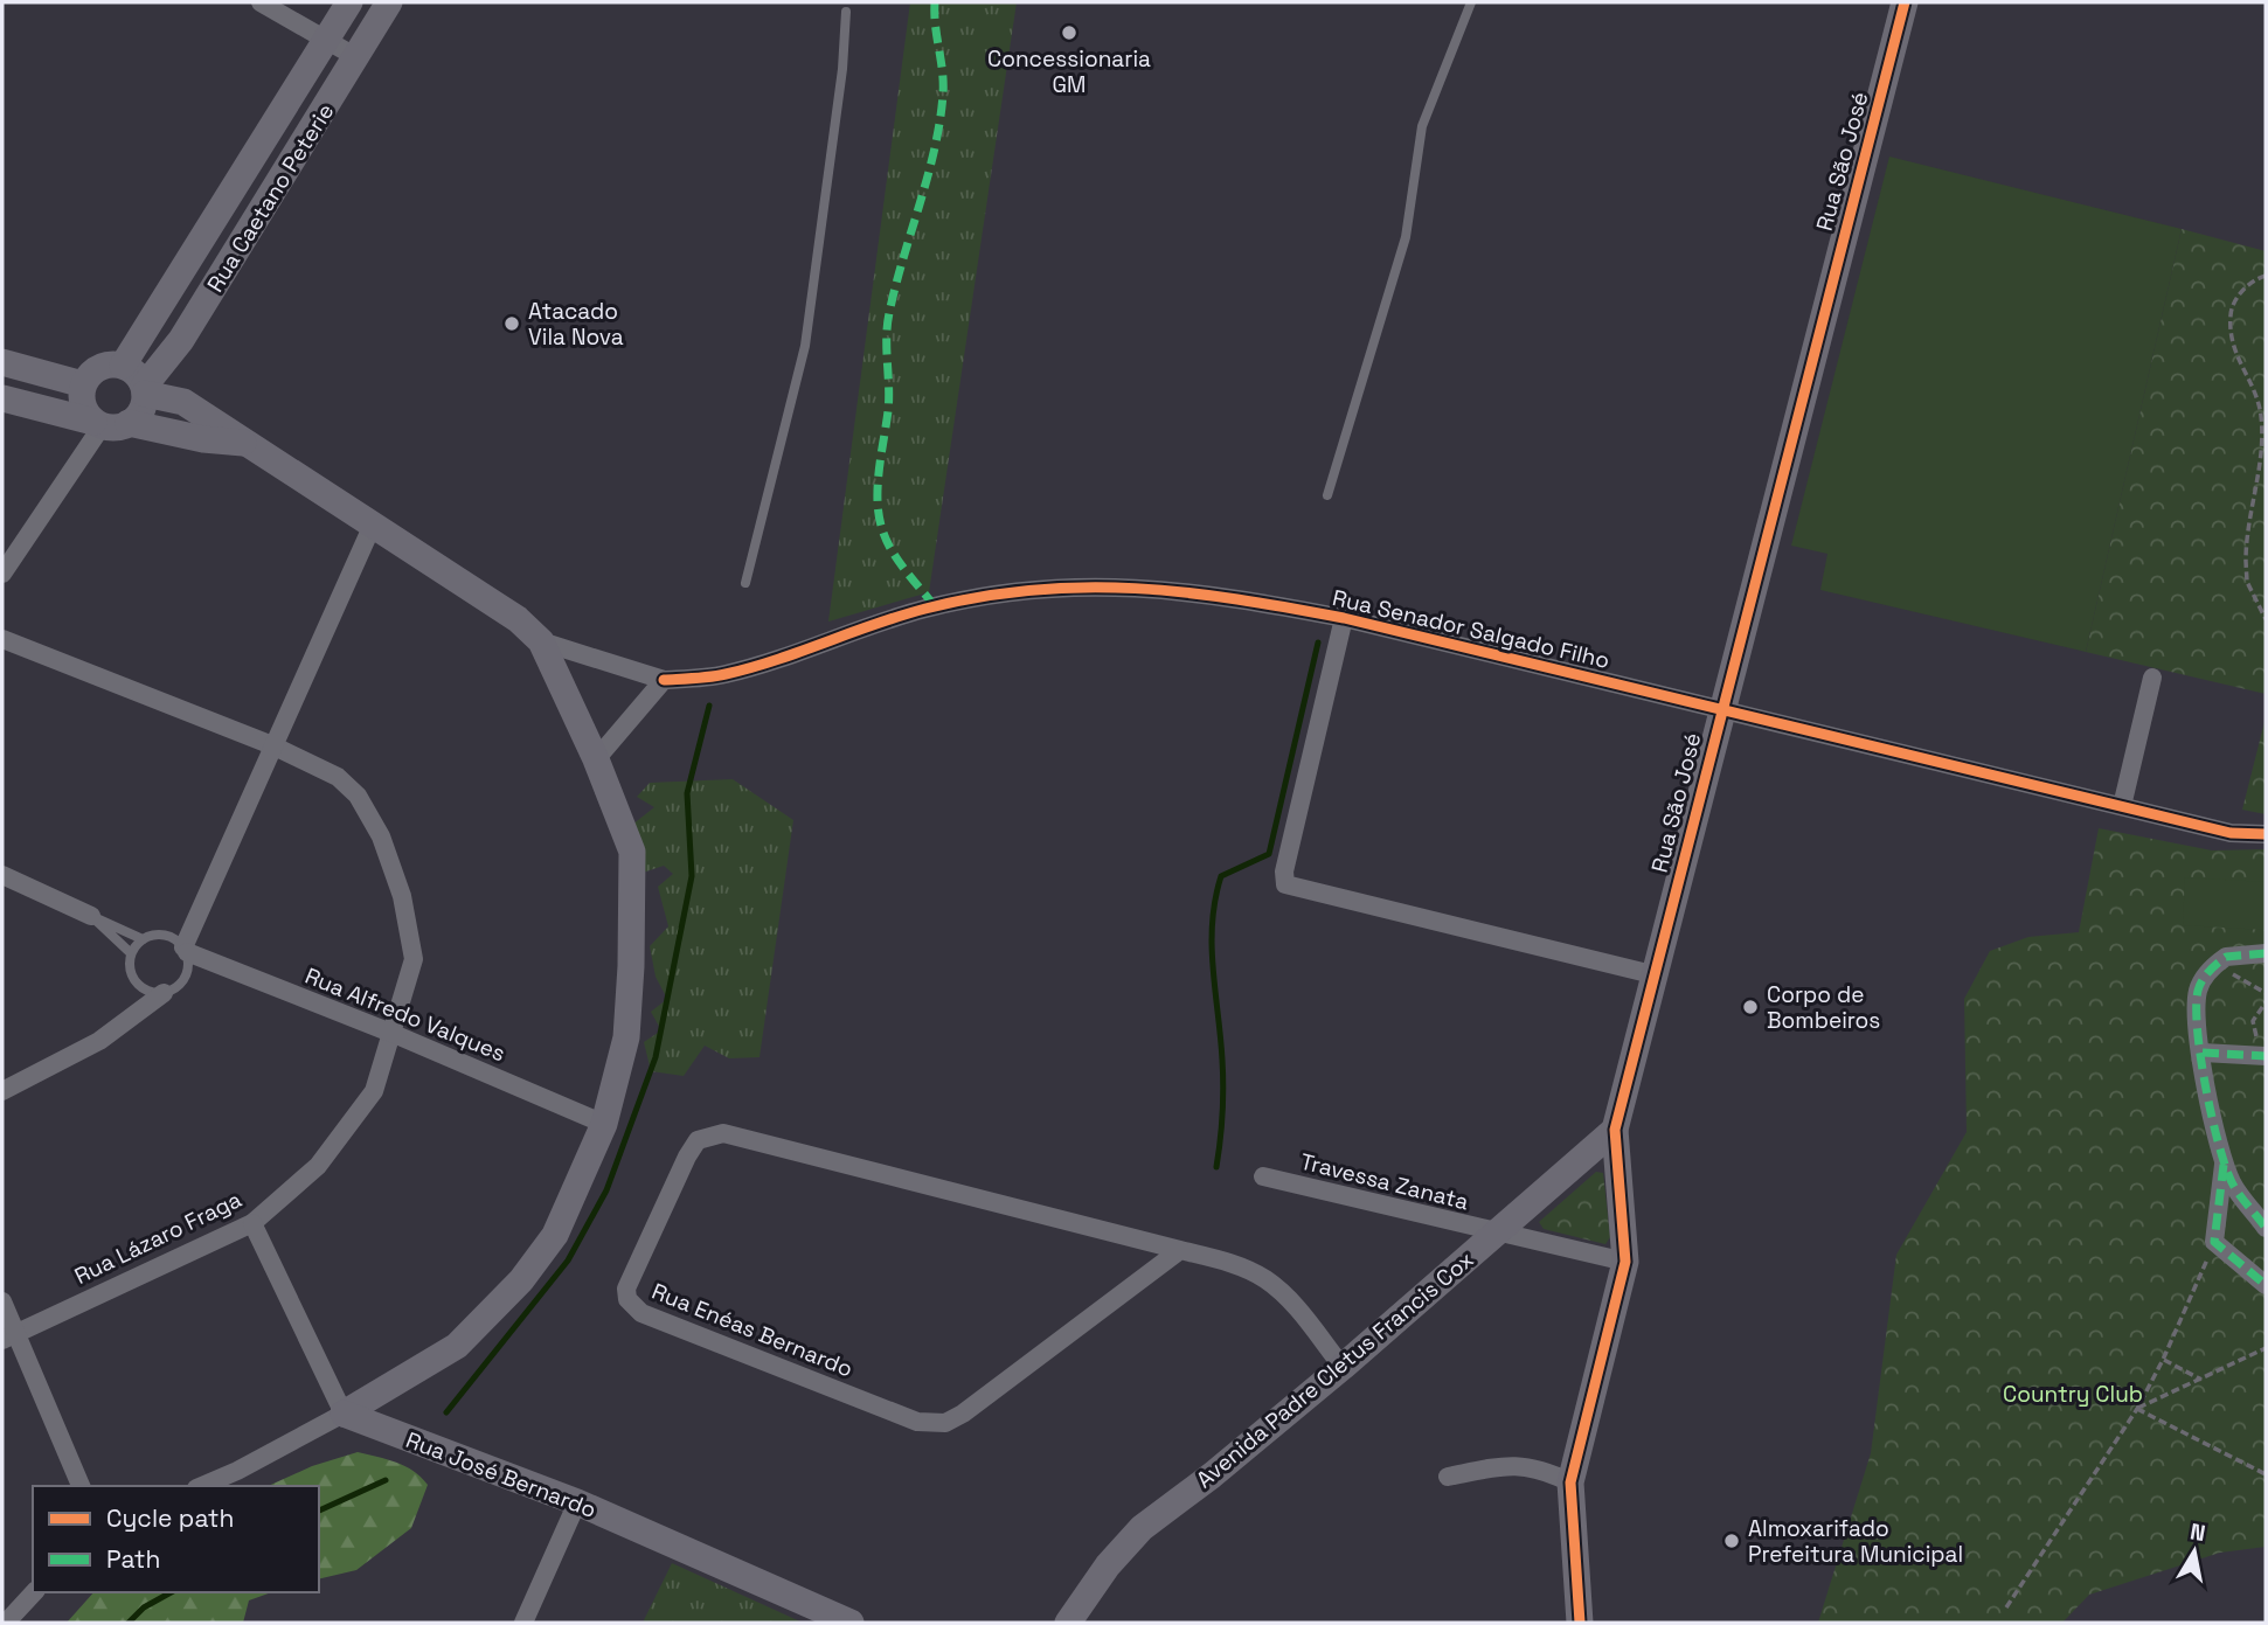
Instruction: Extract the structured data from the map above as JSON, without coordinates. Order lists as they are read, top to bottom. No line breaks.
{"streets":{"street":["Rua São José","Rua Caetano Peterie","Rua Senador Salgado Filho","Rua Alfredo Valques","Travessa Zanata","Rua Lázaro Fraga","Rua Enéas Bernardo","Avenida Padre Cletus Francis Cox","Rua José Bernardo"]},"crossings":[["Rua São José","Rua Senador Salgado Filho"],["Rua São José","Travessa Zanata"],["Rua São José","Avenida Padre Cletus Francis Cox"],["Rua Alfredo Valques","Rua Lázaro Fraga"],["Travessa Zanata","Avenida Padre Cletus Francis Cox"],["Rua Enéas Bernardo","Avenida Padre Cletus Francis Cox"]],"parks":["Country Club"],"places":["Concessionaria GM","Atacado Vila Nova","Corpo de Bombeiros","Almoxarifado Prefeitura Municipal"],"legend":["Cycle path","Path"],"north":"top"}
